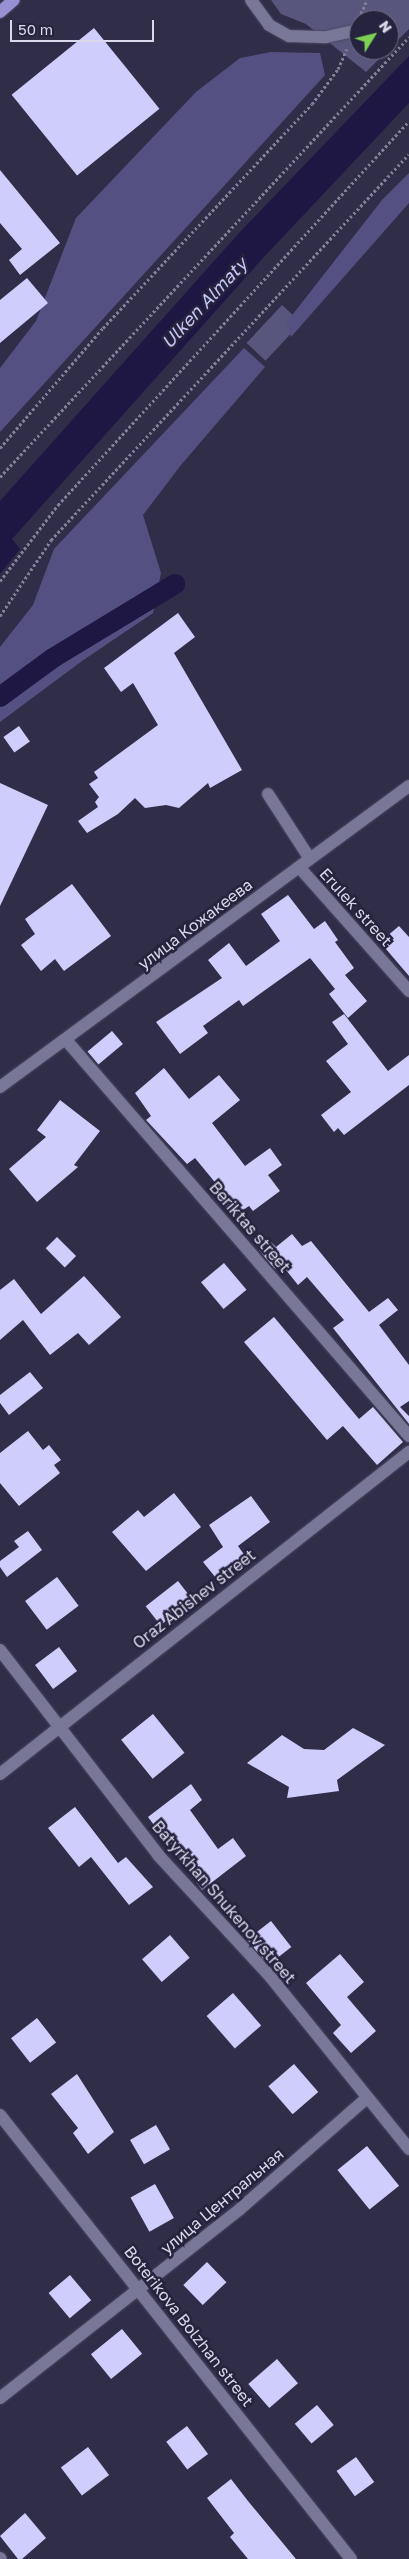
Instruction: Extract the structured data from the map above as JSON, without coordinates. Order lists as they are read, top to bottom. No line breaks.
{"streets":{"street":["Erulek street","улица Кожакеева","Beriktas street","Oraz Abishev street","Batyrkhan Shukenov street","улица Центральная","Boterikova Bolzhan street"]},"crossings":[["Erulek street","улица Кожакеева"],["улица Кожакеева","Beriktas street"],["Oraz Abishev street","Batyrkhan Shukenov street"],["Batyrkhan Shukenov street","улица Центральная"],["улица Центральная","Boterikova Bolzhan street"]],"water":["Ulken Almaty"],"scale_bar":"50 m","north":"top right"}
